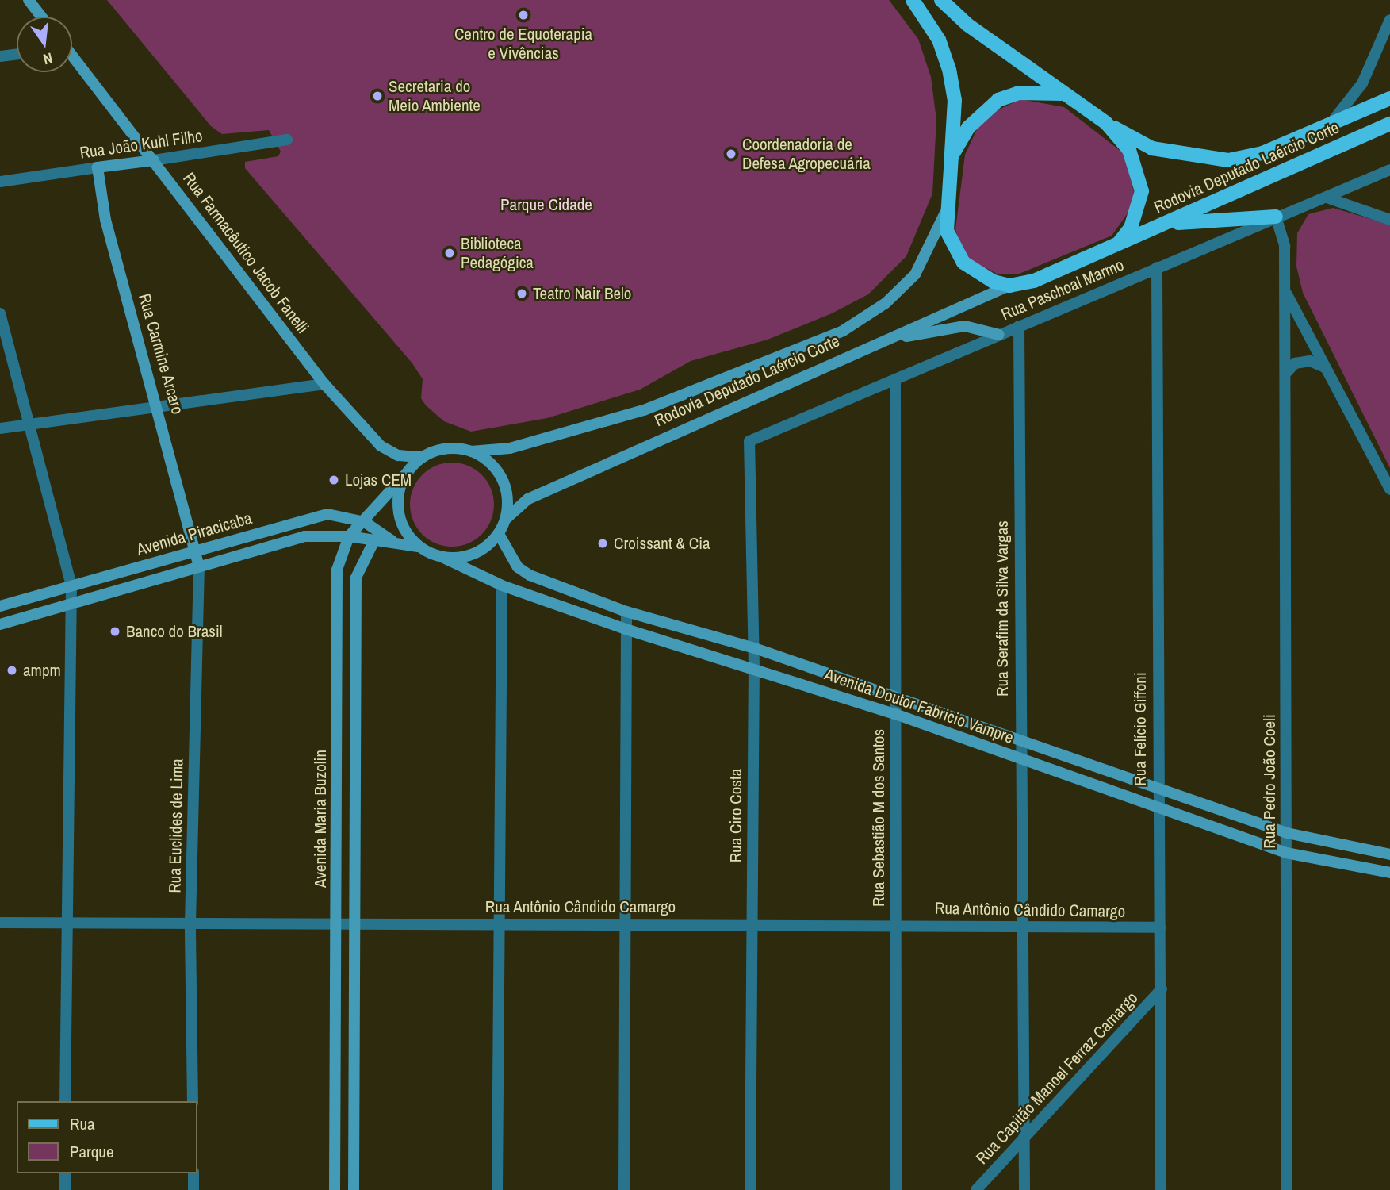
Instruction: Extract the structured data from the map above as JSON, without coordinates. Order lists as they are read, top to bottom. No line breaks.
{"streets":{"main road":["Rua João Kuhl Filho","Rodovia Deputado Laércio Corte","Rua Farmacêutico Jacob Fanelli","Rua Carmine Arcaro","Avenida Piracicaba","Avenida Doutor Fabricio Vampre","Avenida Maria Buzolin","Rua Euclides de Lima"],"street":["Rua Paschoal Marmo","Rua Serafim da Silva Vargas","Rua Felício Giffoni","Rua Pedro João Coeli","Rua Ciro Costa","Rua Sebastião M dos Santos","Rua Antônio Cândido Camargo","Rua Capitão Manoel Ferraz Camargo"]},"crossings":[["Rua João Kuhl Filho","Rua Farmacêutico Jacob Fanelli"],["Rua João Kuhl Filho","Rua Carmine Arcaro"],["Rodovia Deputado Laércio Corte","Rua Farmacêutico Jacob Fanelli"],["Rodovia Deputado Laércio Corte","Avenida Piracicaba"],["Rodovia Deputado Laércio Corte","Avenida Doutor Fabricio Vampre"],["Rodovia Deputado Laércio Corte","Avenida Maria Buzolin"],["Rua Farmacêutico Jacob Fanelli","Avenida Piracicaba"],["Rua Farmacêutico Jacob Fanelli","Avenida Doutor Fabricio Vampre"],["Rua Farmacêutico Jacob Fanelli","Avenida Maria Buzolin"],["Rua Paschoal Marmo","Rua Serafim da Silva Vargas"],["Rua Paschoal Marmo","Rua Felício Giffoni"],["Rua Paschoal Marmo","Rua Pedro João Coeli"],["Rua Paschoal Marmo","Rua Ciro Costa"],["Rua Paschoal Marmo","Rua Sebastião M dos Santos"],["Rua Carmine Arcaro","Avenida Piracicaba"],["Rua Carmine Arcaro","Rua Euclides de Lima"],["Avenida Piracicaba","Avenida Doutor Fabricio Vampre"],["Avenida Piracicaba","Avenida Maria Buzolin"],["Avenida Piracicaba","Rua Euclides de Lima"],["Rua Serafim da Silva Vargas","Avenida Doutor Fabricio Vampre"],["Rua Serafim da Silva Vargas","Rua Antônio Cândido Camargo"],["Rua Serafim da Silva Vargas","Rua Capitão Manoel Ferraz Camargo"],["Avenida Doutor Fabricio Vampre","Rua Felício Giffoni"],["Avenida Doutor Fabricio Vampre","Rua Pedro João Coeli"],["Avenida Doutor Fabricio Vampre","Rua Ciro Costa"],["Avenida Doutor Fabricio Vampre","Rua Sebastião M dos Santos"],["Avenida Doutor Fabricio Vampre","Avenida Maria Buzolin"],["Rua Felício Giffoni","Rua Antônio Cândido Camargo"],["Rua Felício Giffoni","Rua Capitão Manoel Ferraz Camargo"],["Rua Ciro Costa","Rua Antônio Cândido Camargo"],["Rua Sebastião M dos Santos","Rua Antônio Cândido Camargo"],["Avenida Maria Buzolin","Rua Antônio Cândido Camargo"],["Rua Euclides de Lima","Rua Antônio Cândido Camargo"]],"parks":["Parque Cidade"],"places":["Centro de Equoterapia e Vivências","Secretaria do Meio Ambiente","Coordenadoria de Defesa Agropecuária","Biblioteca Pedagógica","Teatro Nair Belo","Lojas CEM","Croissant & Cia","Banco do Brasil","ampm"],"legend":["Rua","Parque"],"north":"bottom"}
